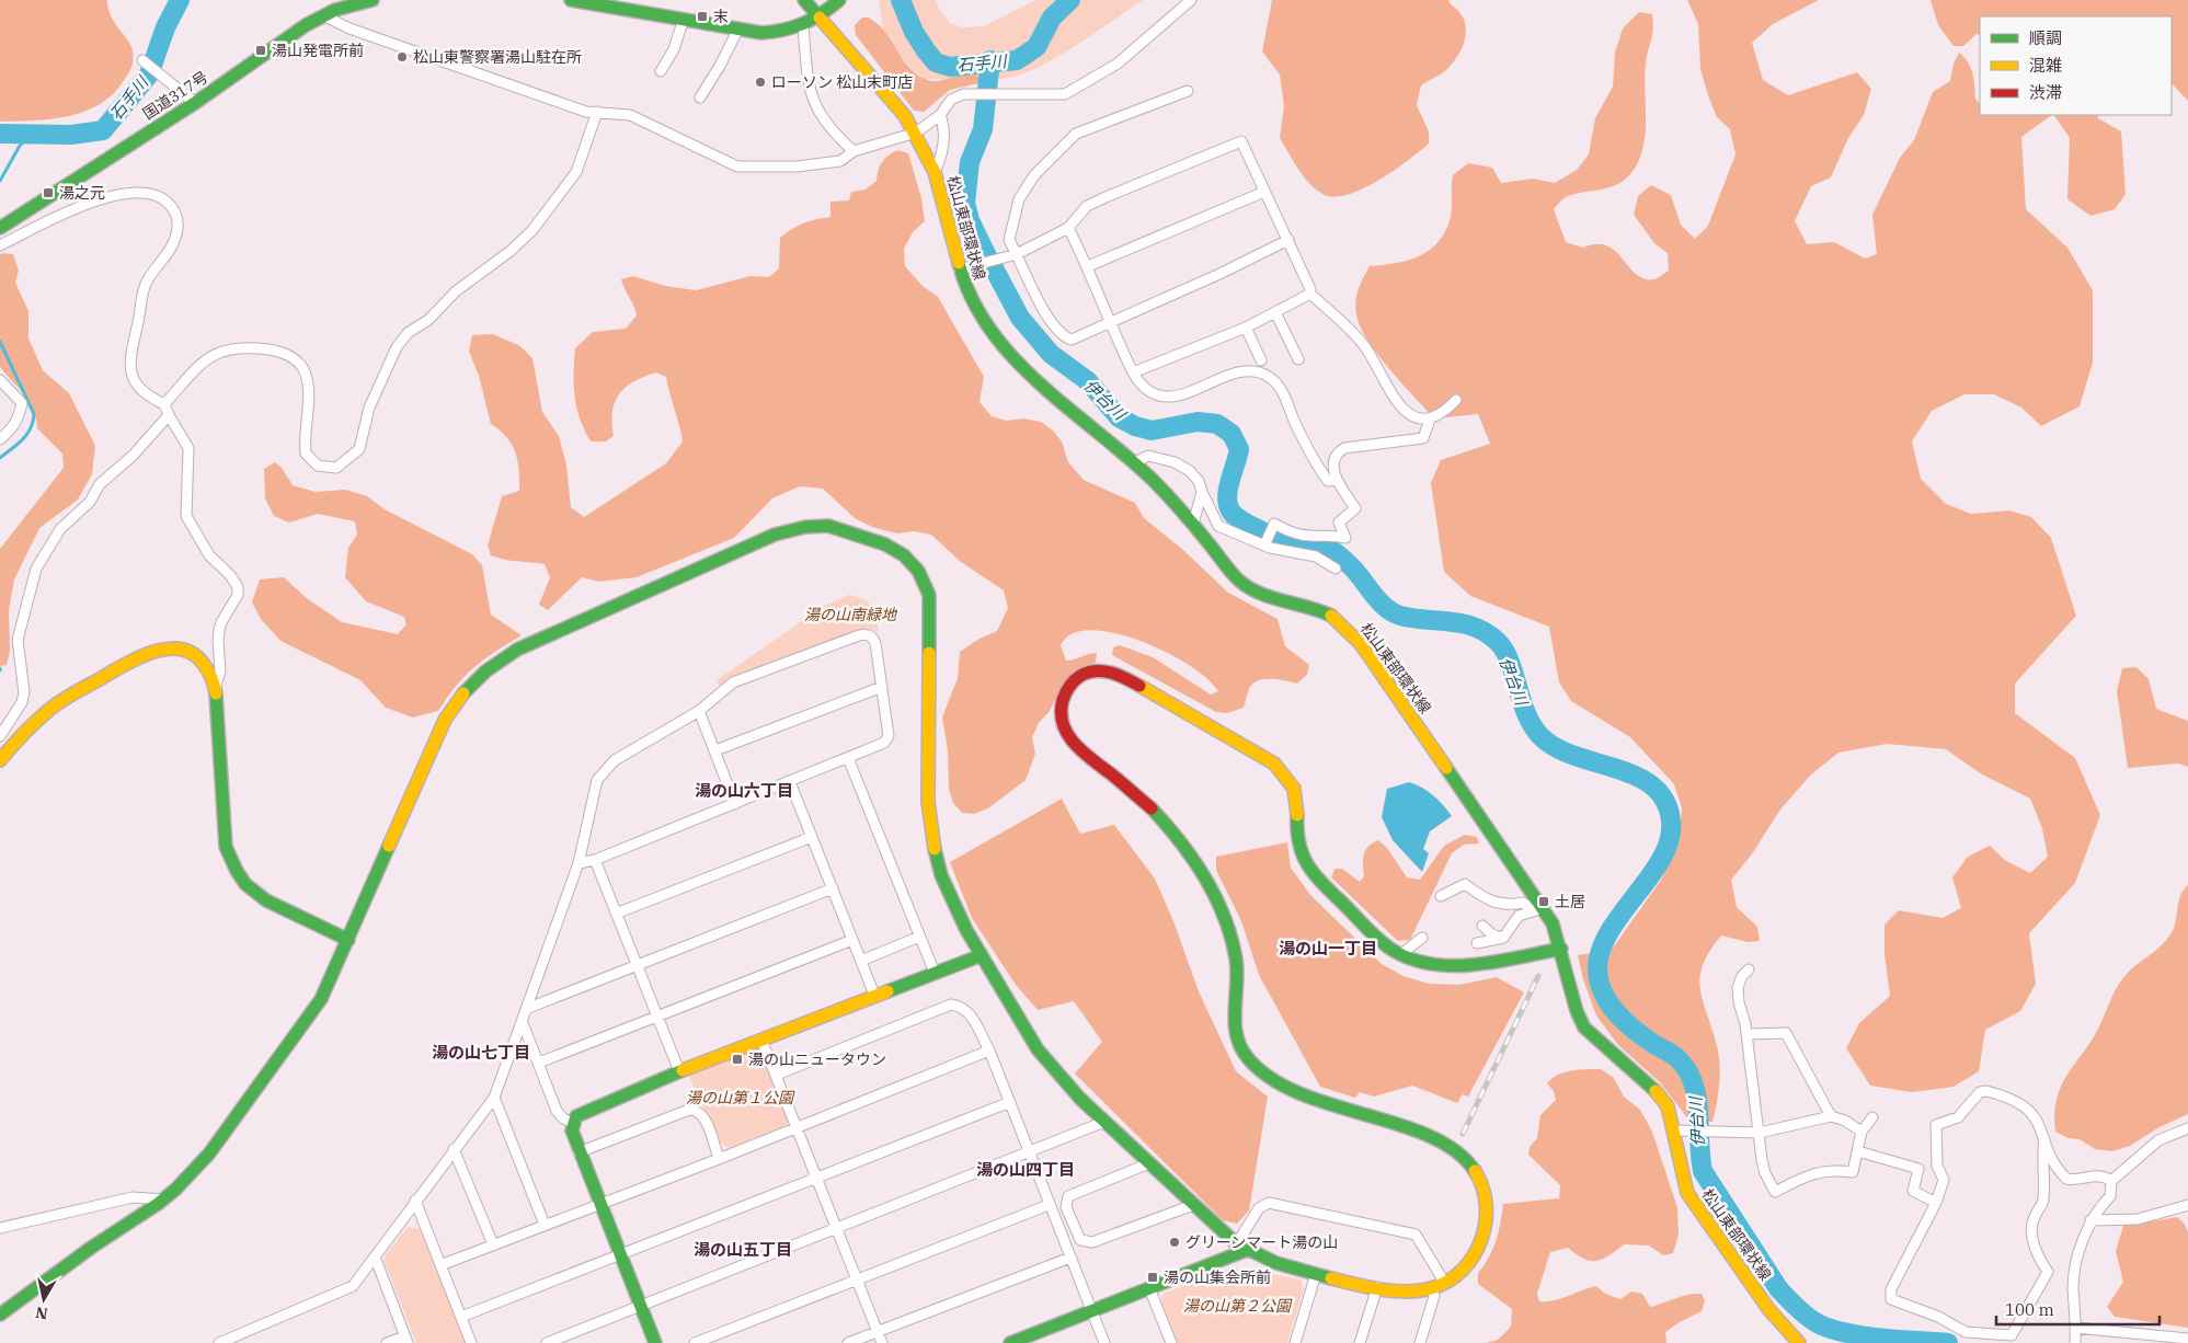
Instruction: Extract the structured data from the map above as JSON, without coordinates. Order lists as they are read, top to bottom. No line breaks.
{"streets":{"main road":["国道317号","松山東部環状線"]},"districts":["湯の山六丁目","湯の山一丁目","湯の山七丁目","湯の山四丁目","湯の山五丁目"],"water":["石手川","伊台川"],"parks":["湯の山南緑地","湯の山第１公園","湯の山第２公園"],"places":{"transit":["末","湯山発電所前","湯之元","土居","湯の山ニュータウン","湯の山集会所前"],"other":["松山東警察署湯山駐在所","ローソン 松山末町店","グリーンマート湯の山"]},"legend":["順調","混雑","渋滞"],"scale_bar":"100 m","north":"bottom"}
